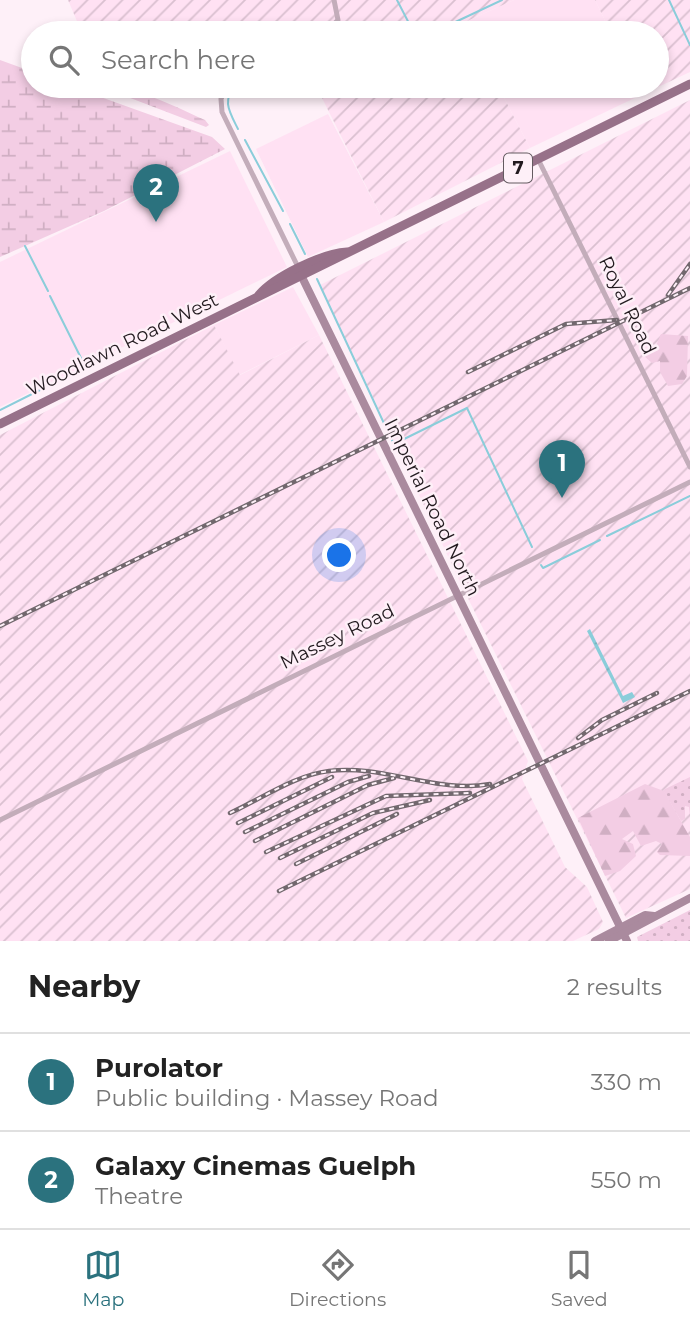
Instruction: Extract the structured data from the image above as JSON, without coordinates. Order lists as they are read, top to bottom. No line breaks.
{"streets":{"main road":["7","Woodlawn Road West"],"street":["Royal Road","Imperial Road North","Massey Road"]},"crossings":[["Royal Road","Woodlawn Road West"],["Woodlawn Road West","Imperial Road North"],["Imperial Road North","Massey Road"]],"page":{"search":"Search here","pins":["2","1"],"heading":["Nearby","2 results"],"list":[{"mark":"1","name":"Purolator","note":"Public building · Massey Road","value":"330 m"},{"mark":"2","name":"Galaxy Cinemas Guelph","note":"Theatre","value":"550 m"}],"nav":["Map","Directions","Saved"]}}
